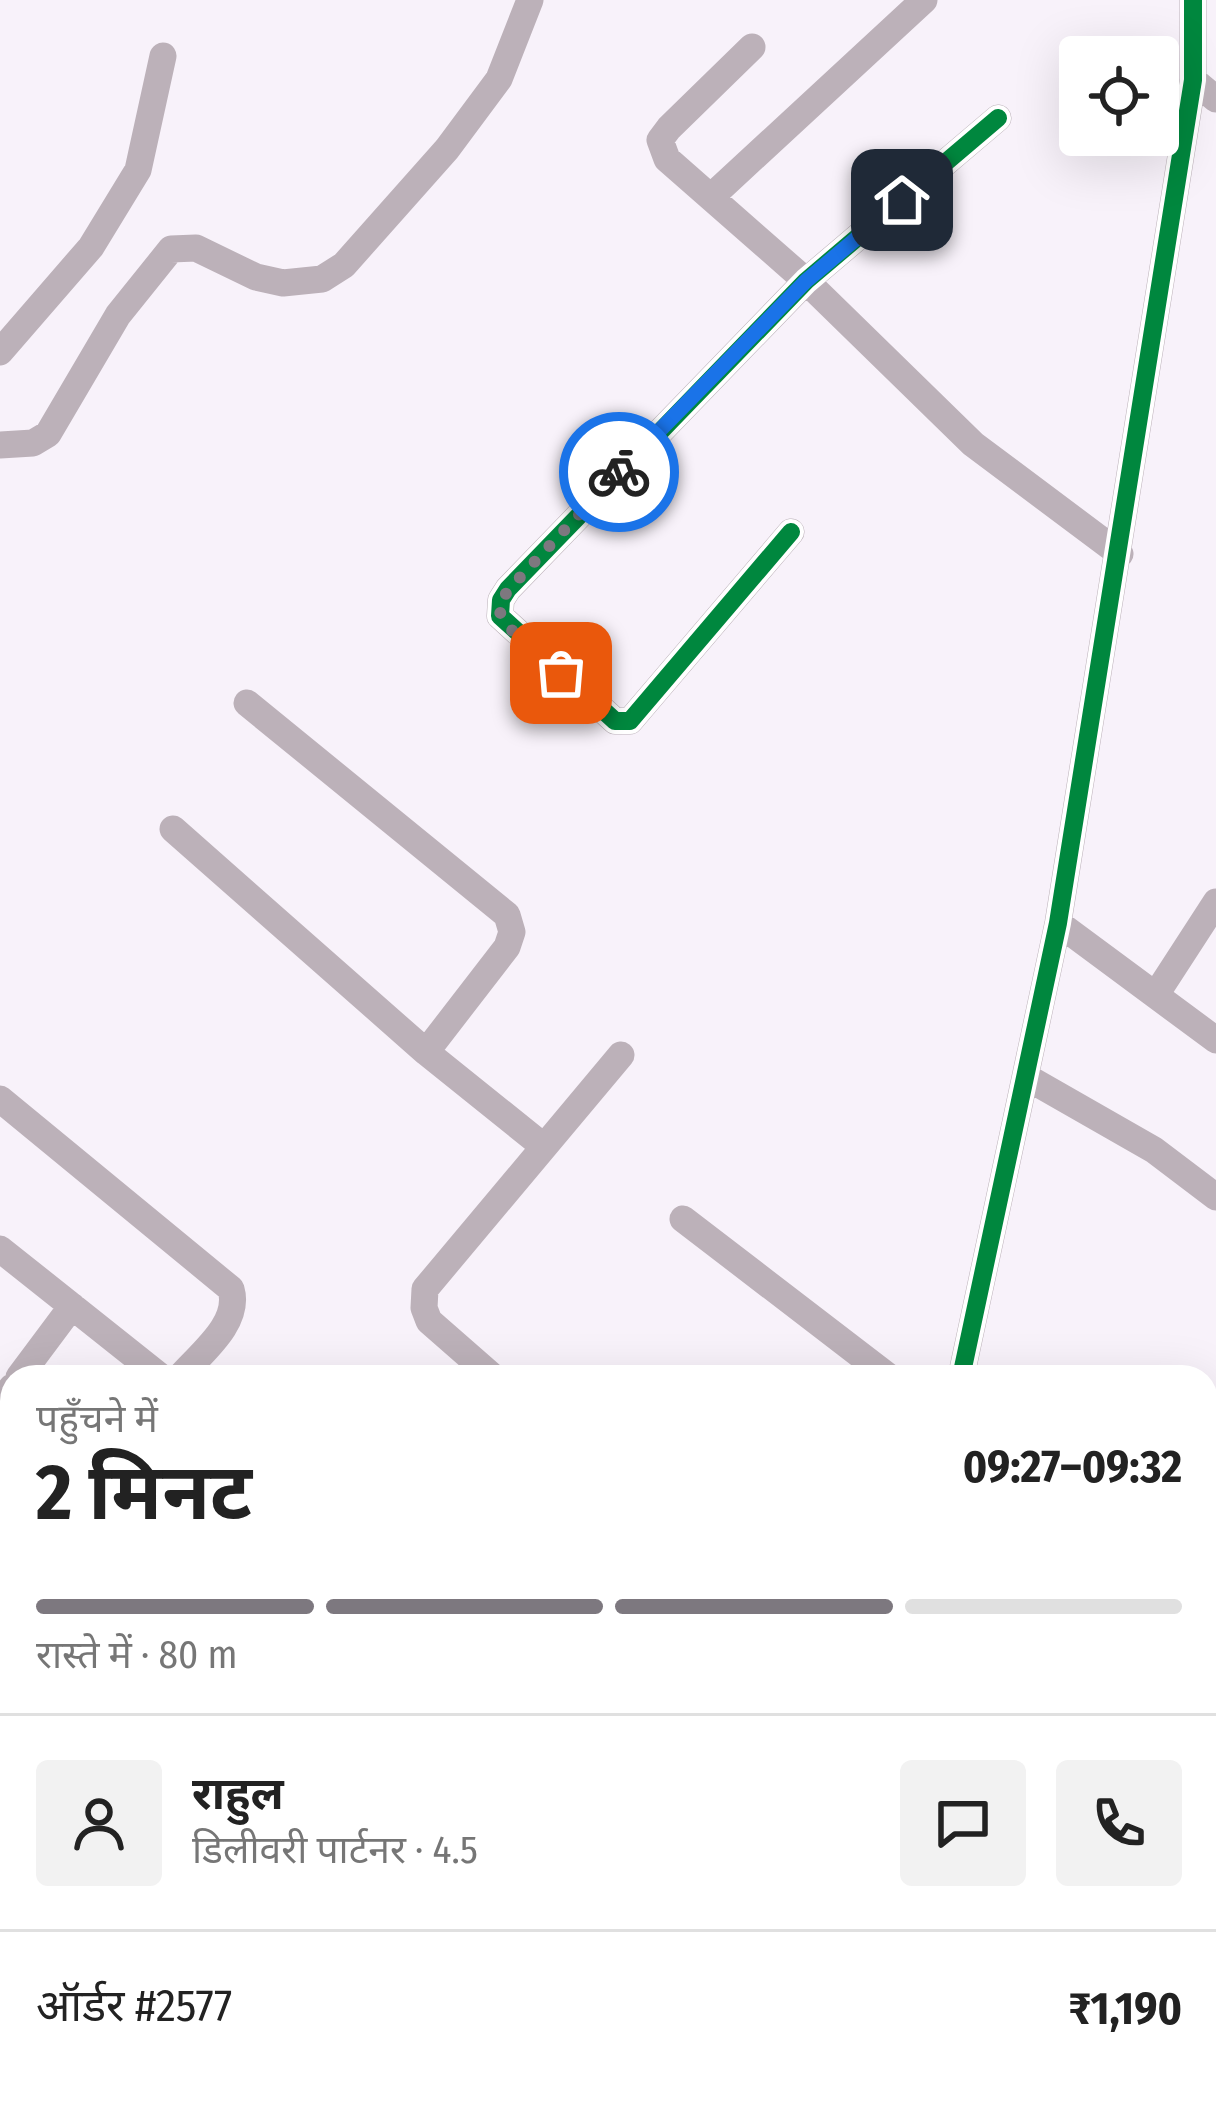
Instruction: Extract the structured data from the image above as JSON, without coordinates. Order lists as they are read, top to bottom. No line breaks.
{"page":{"heading":["2 मिनट","पहुँचने में","09:27–09:32"],"panel":["राहुल","डिलीवरी पार्टनर · 4.5","ऑर्डर #2577","₹1,190"],"bar":"रास्ते में · 80 m"}}
